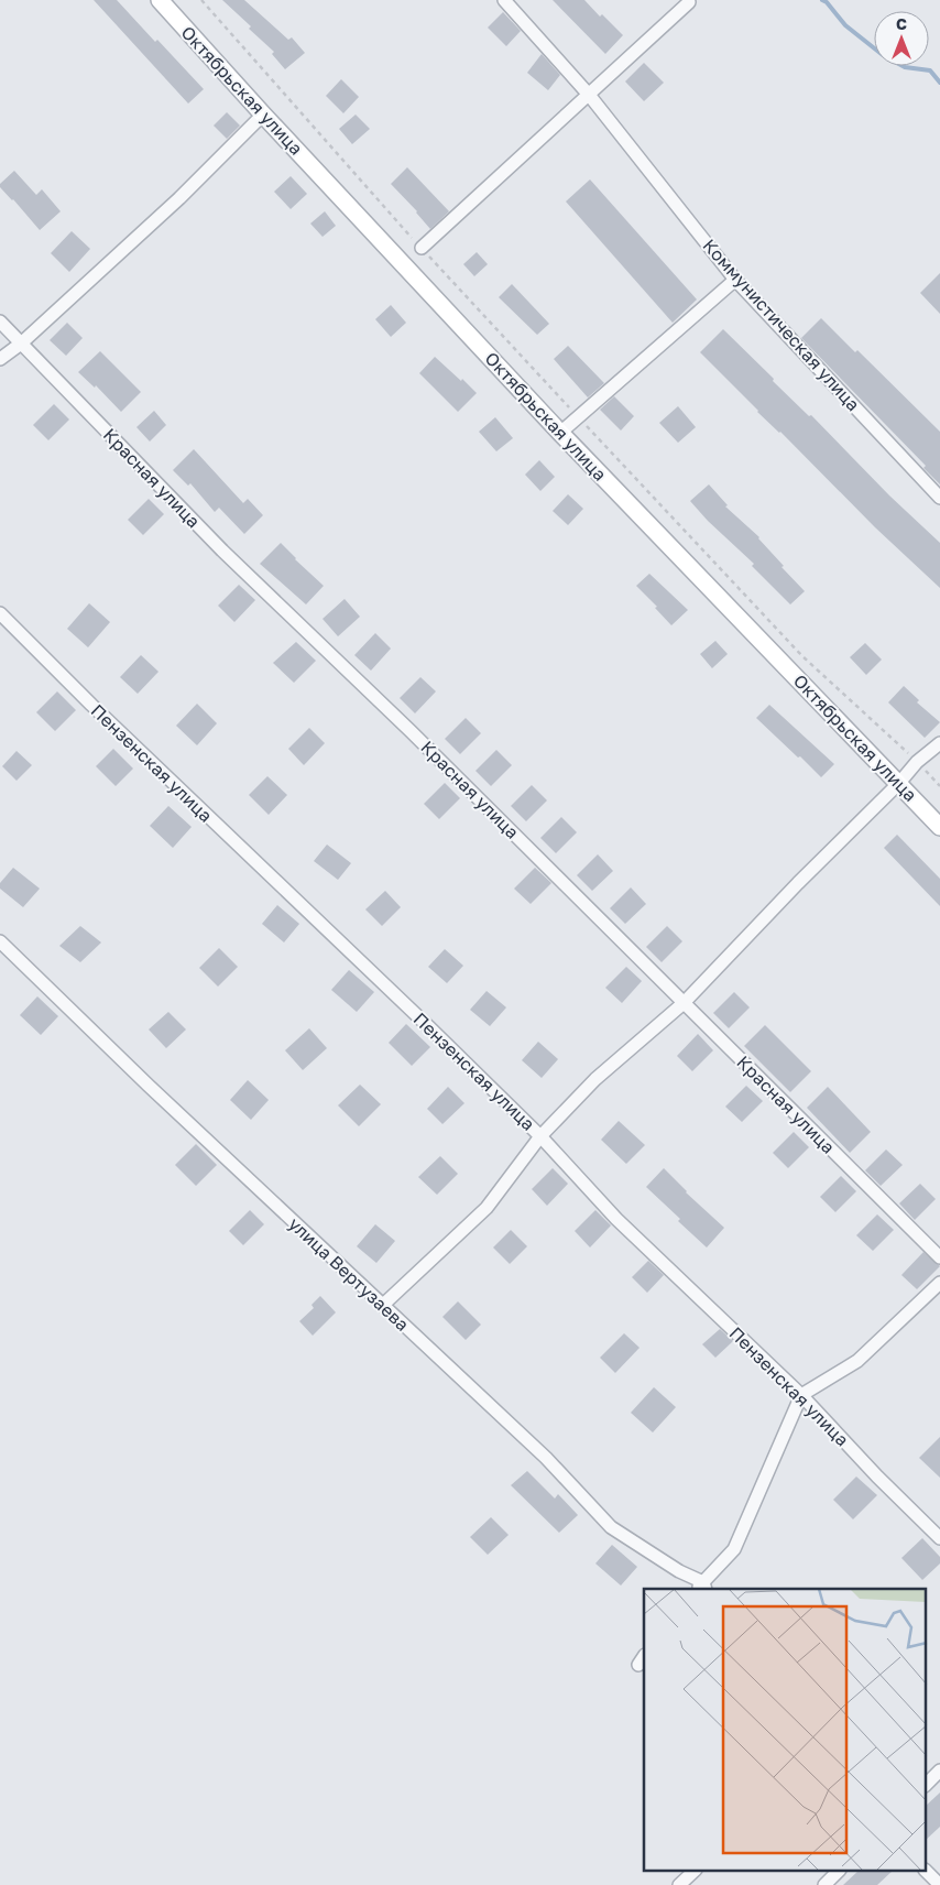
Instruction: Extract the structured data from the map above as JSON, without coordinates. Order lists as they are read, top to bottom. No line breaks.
{"streets":{"main road":["Октябрьская улица"],"street":["Коммунистическая улица","Красная улица","Пензенская улица","улица Вертузаева"]},"north":"top"}
